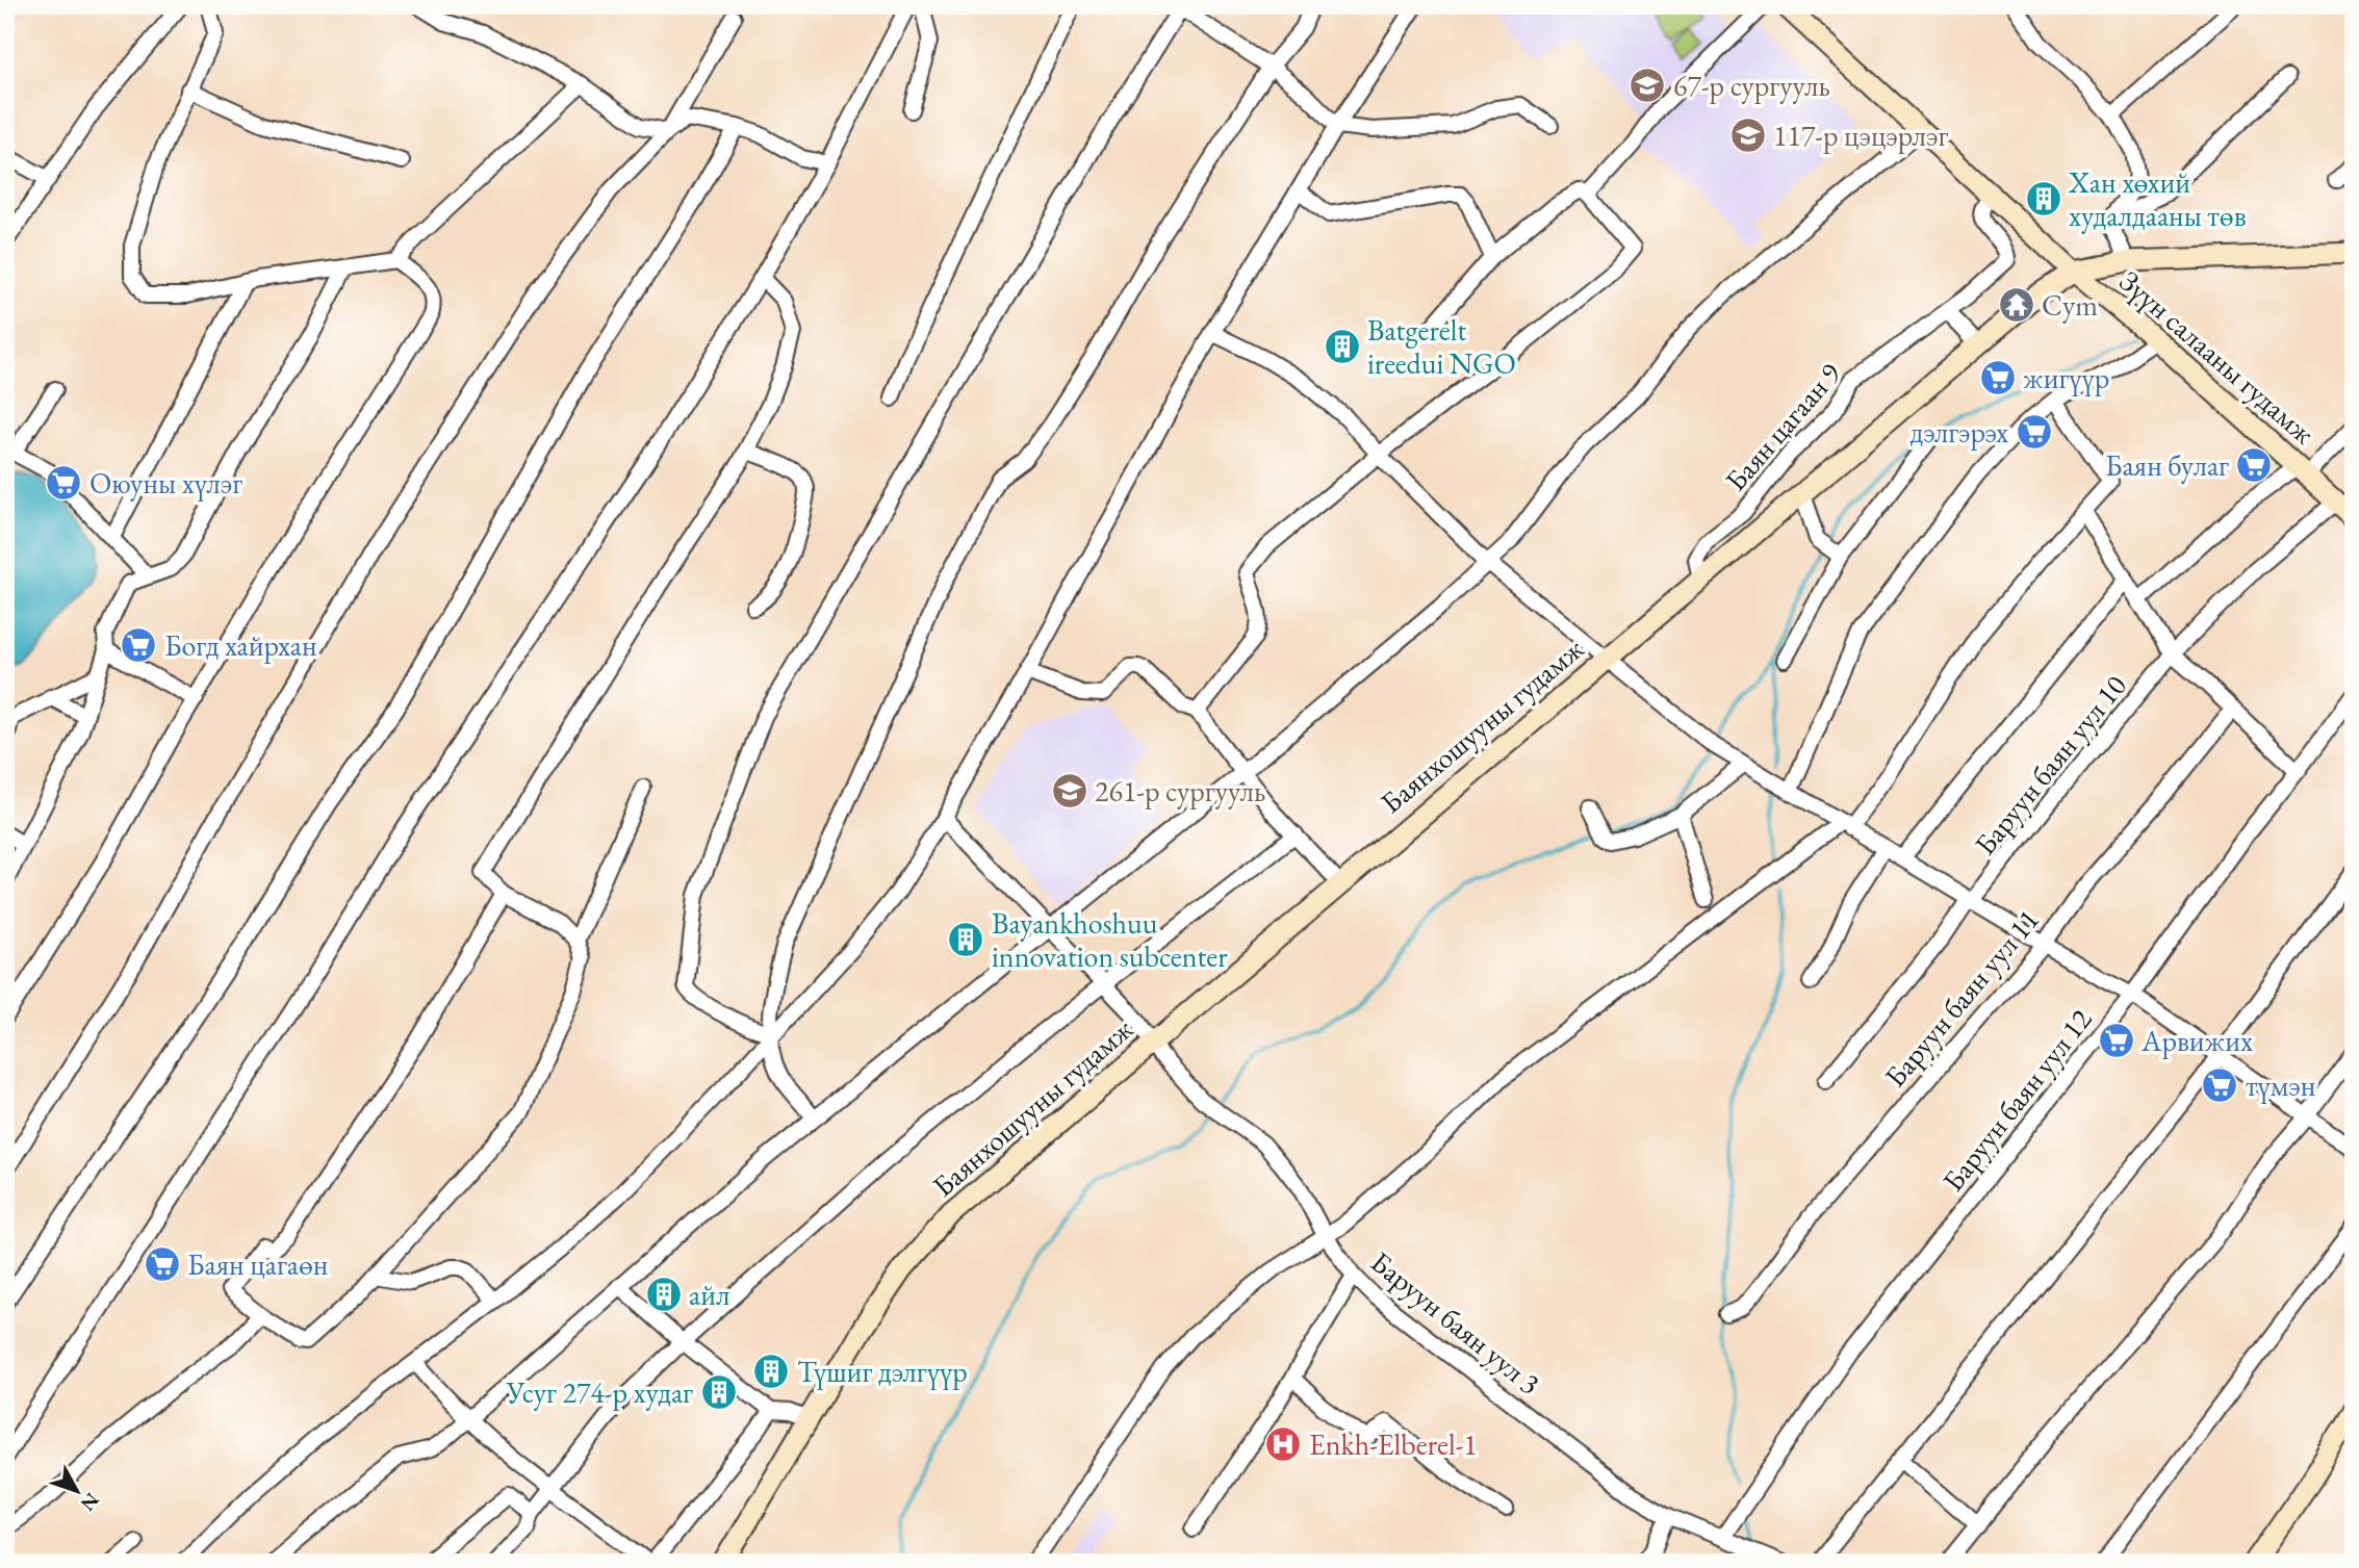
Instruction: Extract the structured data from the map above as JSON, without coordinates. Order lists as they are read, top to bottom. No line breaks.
{"streets":{"main road":["Зүүн салааны гудамж","Баянхошууны гудамж"],"street":["Баян цагаан 9","Баруун баян уул 10","Баруун баян уул 11","Баруун баян уул 12","Баруун баян уул 3"]},"crossings":[["Зүүн салааны гудамж","Баянхошууны гудамж"],["Зүүн салааны гудамж","Баруун баян уул 10"],["Баян цагаан 9","Баянхошууны гудамж"],["Баянхошууны гудамж","Баруун баян уул 3"],["Баруун баян уул 12","Баруун баян уул 3"]],"places":{"school or university":["67-р сургууль","117-р цэцэрлэг","261-р сургууль"],"building":["Хан хөхий худалдааны төв","Batgerelt ireedui NGO","Bayankhoshuu innovation subcenter","айл","Түшиг дэлгүүр","Усуг 274-р худаг"],"temple":["Cym"],"supermarket":["жигүүр","дэлгэрэх","Баян булаг","Оюуны хүлэг","Богд хайрхан","Арвижих","түмэн","Баян цагаөн"],"hospital":["Enkh-Elberel-1"]},"north":"bottom right"}
